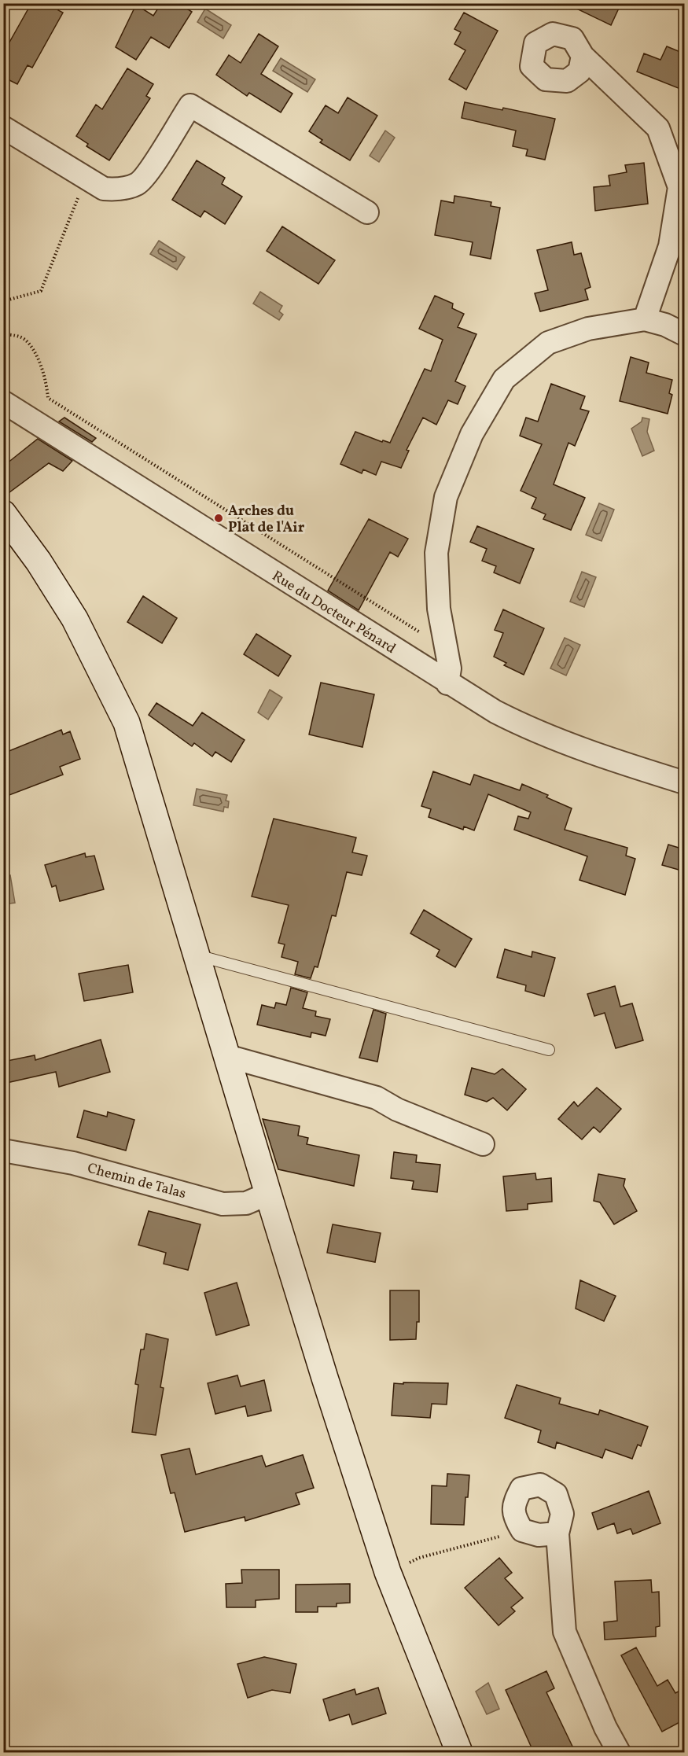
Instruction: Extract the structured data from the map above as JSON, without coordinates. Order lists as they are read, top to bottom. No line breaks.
{"streets":{"street":["Rue du Docteur Pénard","Chemin de Talas"]},"places":["Arches du Plat de l'Air"]}
